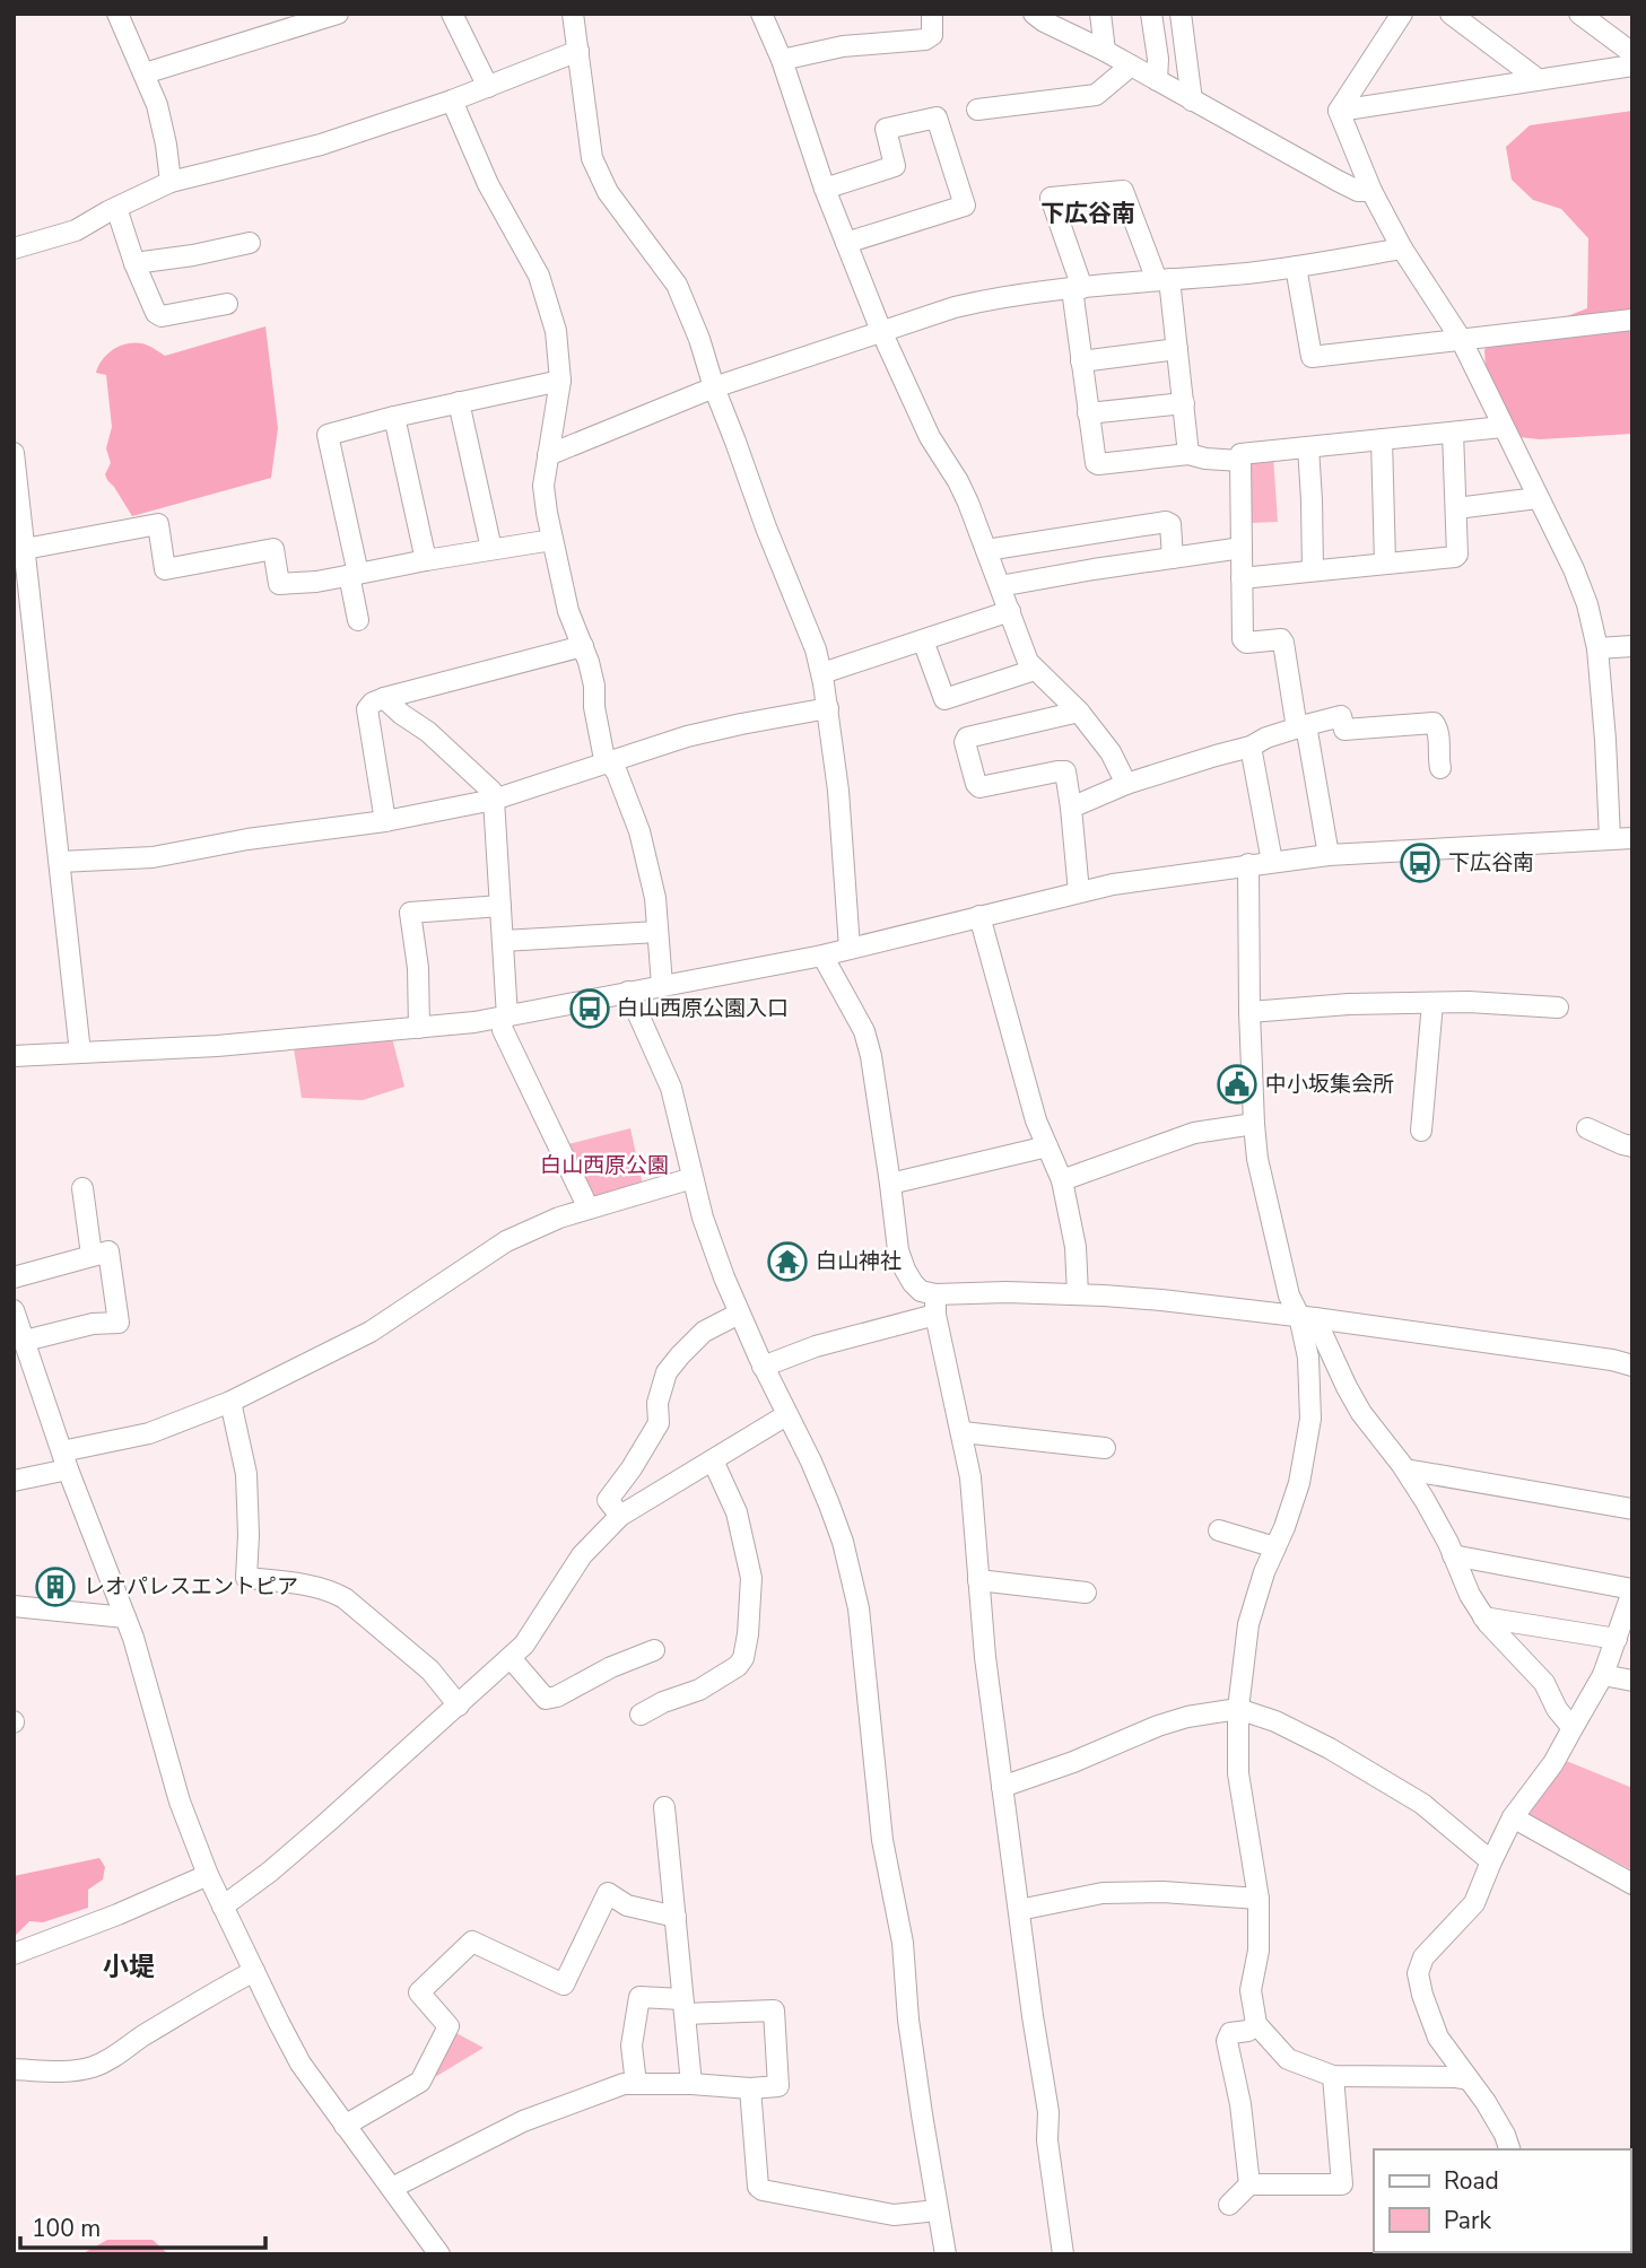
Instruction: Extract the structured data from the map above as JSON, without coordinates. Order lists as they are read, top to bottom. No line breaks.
{"districts":["下広谷南","小堤"],"parks":["白山西原公園"],"places":{"bus stop":["下広谷南","白山西原公園入口"],"public building":["中小坂集会所"],"temple":["白山神社"],"building":["レオパレスエントピア"]},"legend":["Road","Park"],"scale_bar":"100 m"}
